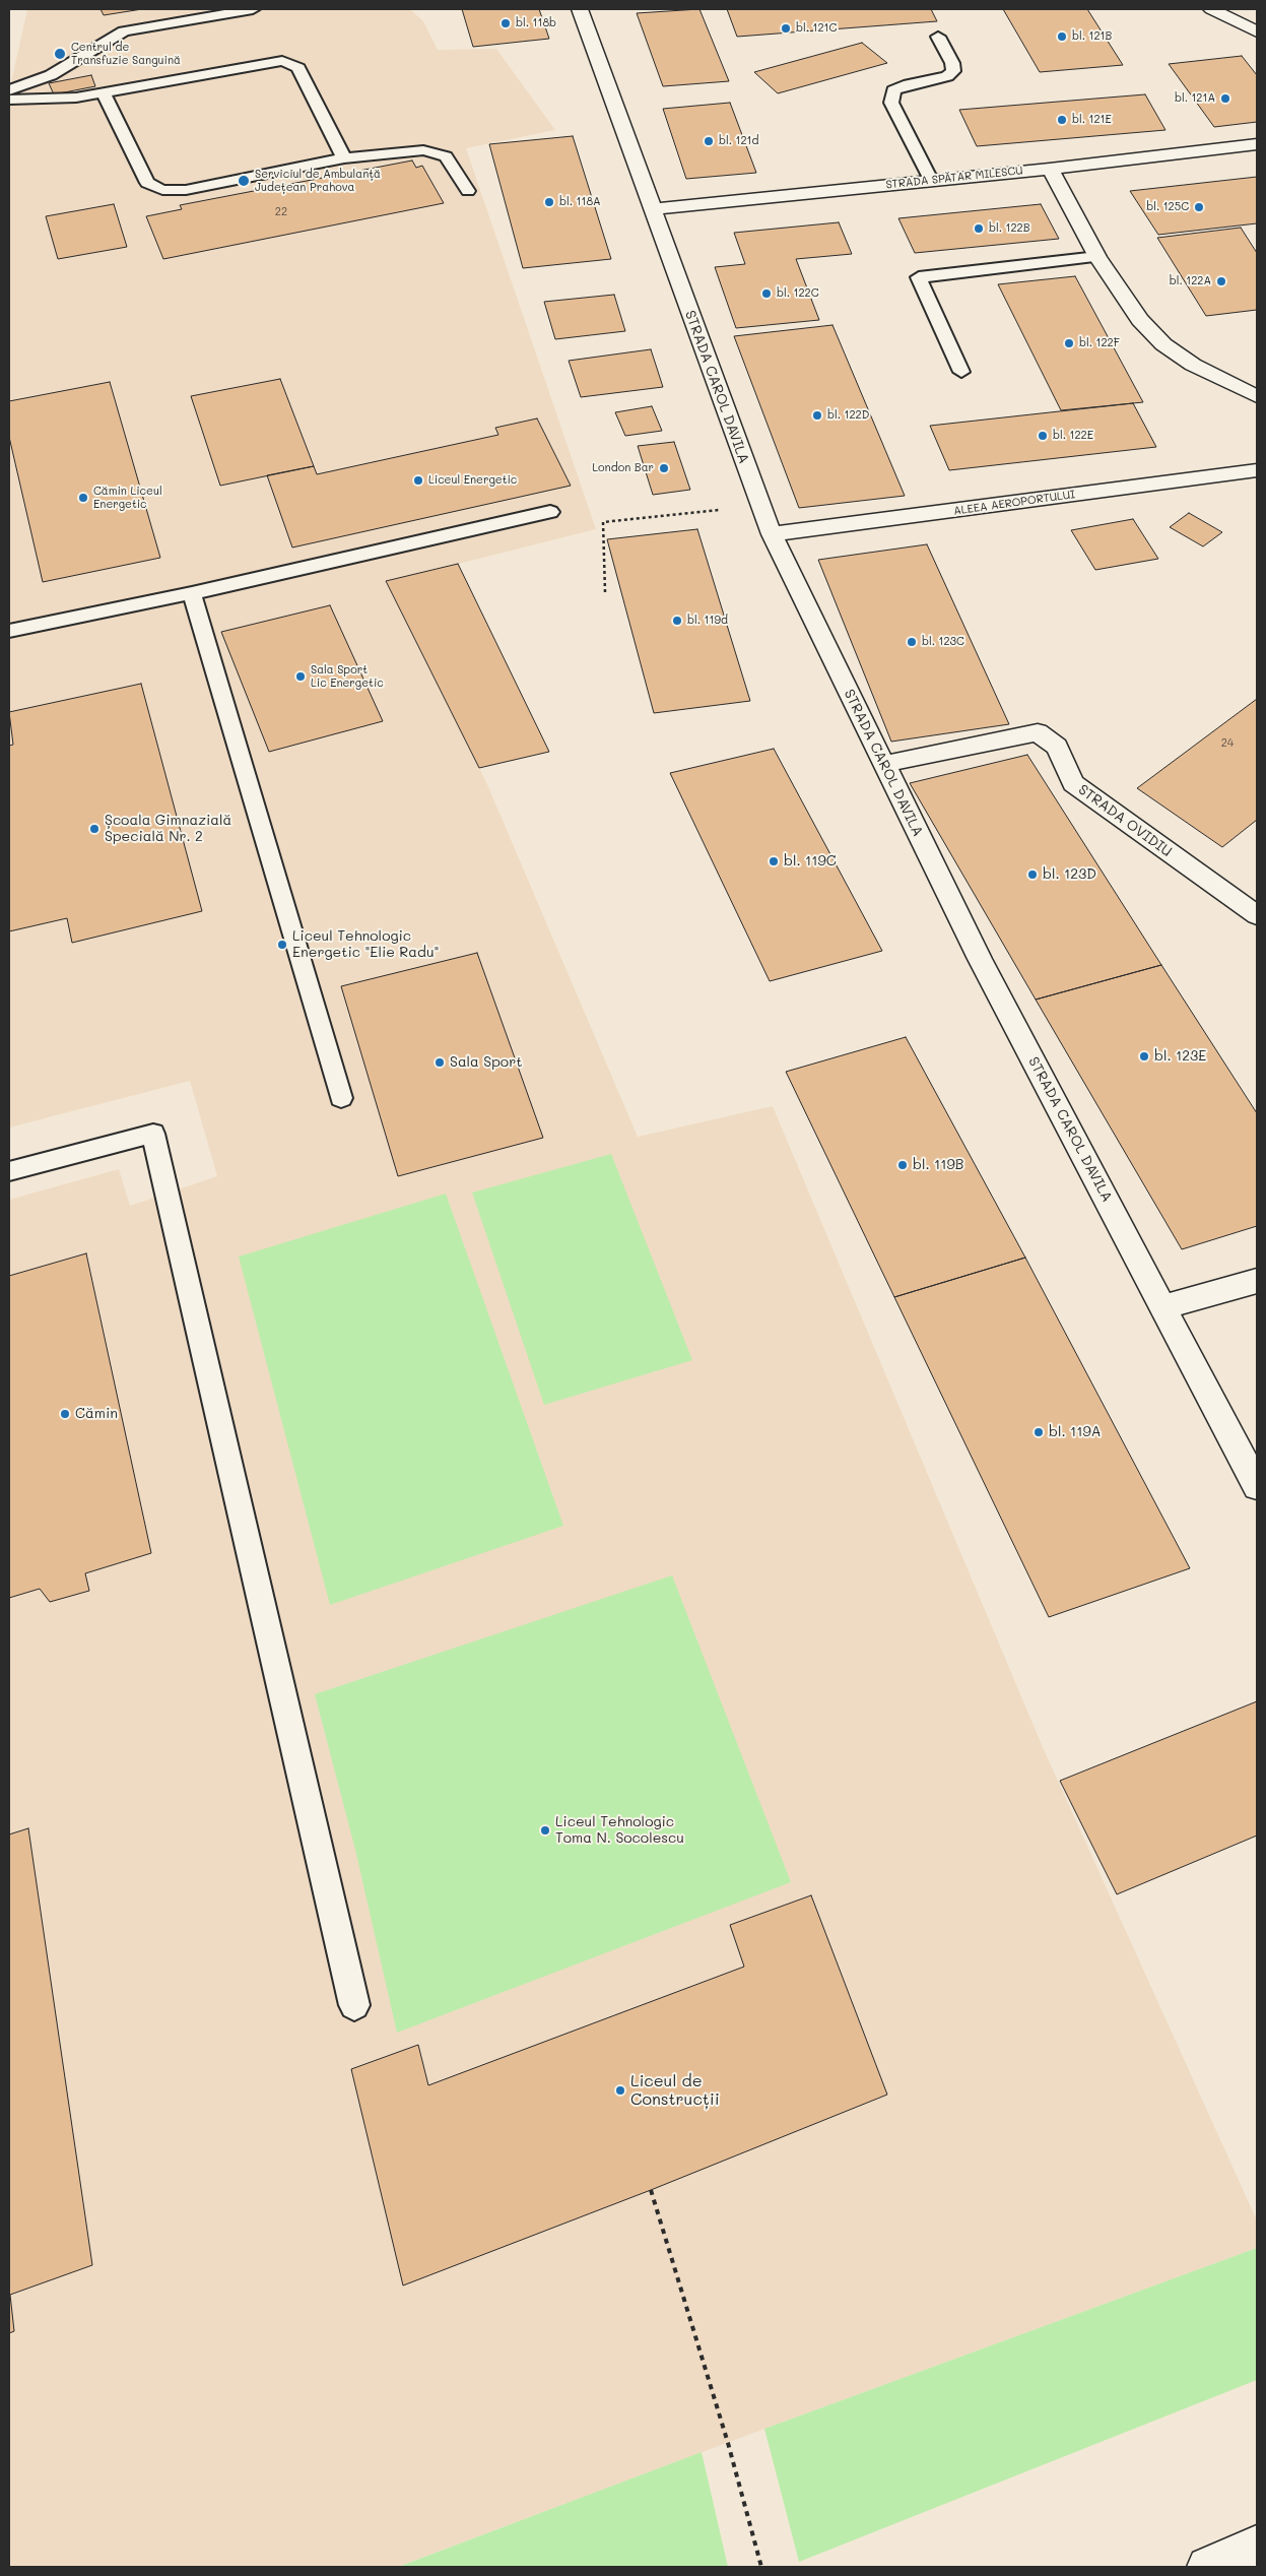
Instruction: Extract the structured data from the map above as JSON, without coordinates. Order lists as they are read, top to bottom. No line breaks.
{"streets":{"street":["STRADA SPĂTAR MILESCU","STRADA CAROL DAVILA","ALEEA AEROPORTULUI","STRADA OVIDIU"]},"crossings":[["STRADA SPĂTAR MILESCU","STRADA CAROL DAVILA"],["STRADA CAROL DAVILA","ALEEA AEROPORTULUI"],["STRADA CAROL DAVILA","STRADA OVIDIU"]],"places":["bl. 118b","bl. 121C","bl. 121B","Centrul de Transfuzie Sanguină","bl. 121A","bl. 121E","bl. 121d","Serviciul de Ambulanță Județean Prahova","bl. 118A","bl. 125C","bl. 122B","bl. 122A","bl. 122C","bl. 122F","bl. 122D","bl. 122E","London Bar","Liceul Energetic","Cămin Liceul Energetic","bl. 119d","bl. 123C","Sala Sport Lic Energetic","Școala Gimnazială Specială Nr. 2","bl. 119C","bl. 123D","Liceul Tehnologic Energetic \"Elie Radu\"","bl. 123E","Sala Sport","bl. 119B","Cămin","bl. 119A","Liceul Tehnologic Toma N. Socolescu","Liceul de Construcții"],"house_numbers":["22","24"]}
